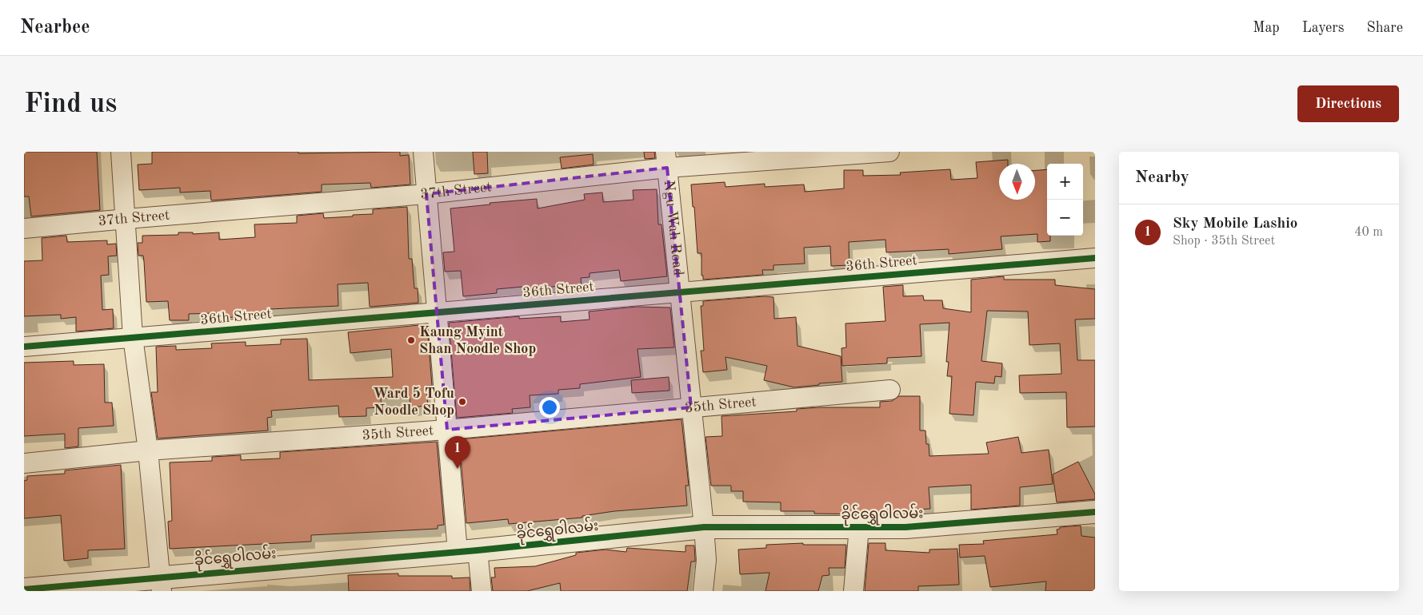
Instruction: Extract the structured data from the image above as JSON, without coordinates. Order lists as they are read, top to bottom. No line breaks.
{"streets":{"street":["37th Street","Ngu Wah Road","36th Street","35th Street","ခိုင်ရွှေဝါလမ်း"]},"crossings":[["37th Street","Ngu Wah Road"],["Ngu Wah Road","36th Street"],["Ngu Wah Road","35th Street"],["Ngu Wah Road","ခိုင်ရွှေဝါလမ်း"]],"places":["Kaung Myint Shan Noodle Shop","Ward 5 Tofu Noodle Shop"],"north":"bottom","page":{"header":"Nearbee","nav":["Map","Layers","Share"],"buttons":"Directions","title":"Find us","heading":"Nearby","map_buttons":["+","−"],"list":[{"mark":"1","name":"Sky Mobile Lashio","note":"Shop · 35th Street","value":"40 m"}],"pins":"1"}}
